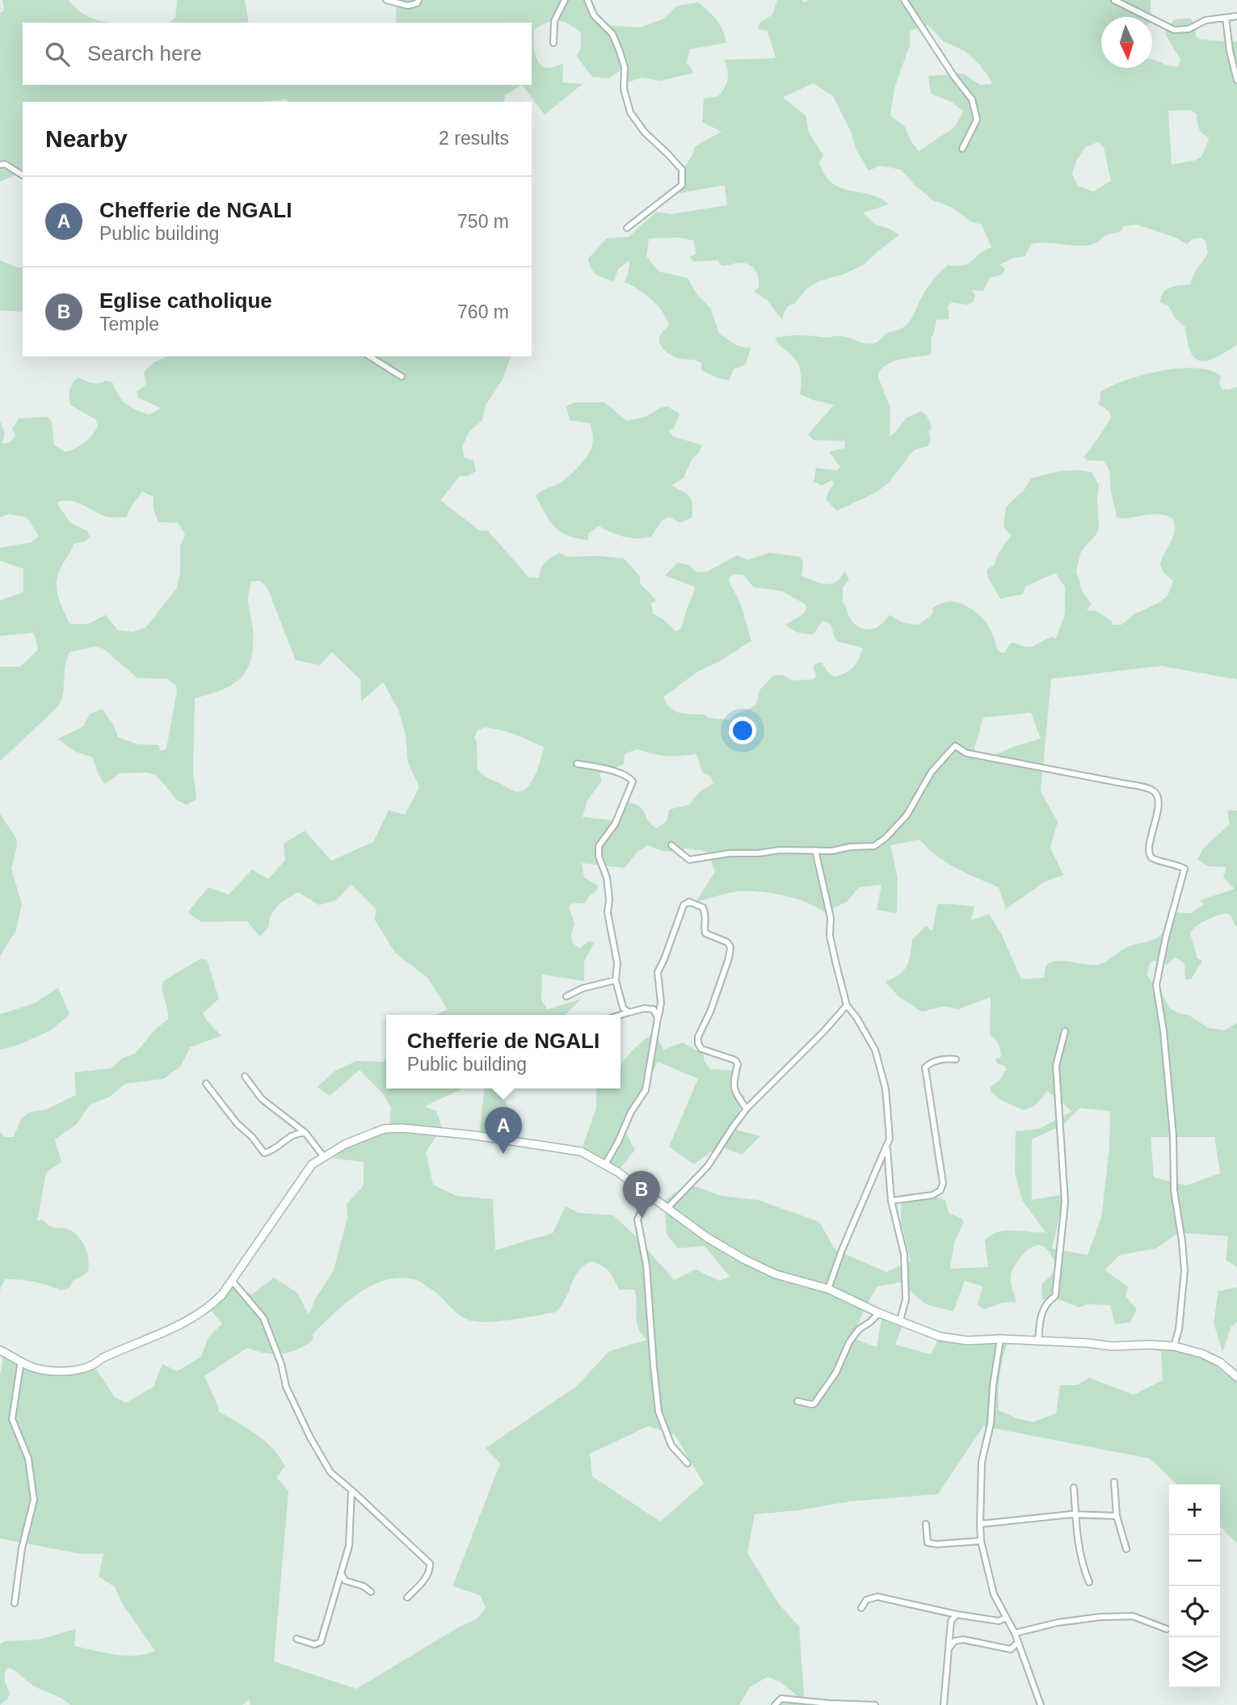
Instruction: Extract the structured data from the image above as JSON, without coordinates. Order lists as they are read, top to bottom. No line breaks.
{"north":"bottom","page":{"search":"Search here","heading":["Nearby","2 results"],"list":[{"mark":"A","name":"Chefferie de NGALI","note":"Public building","value":"750 m"},{"mark":"B","name":"Eglise catholique","note":"Temple","value":"760 m"}],"popup":["Chefferie de NGALI","Public building"],"pins":["A","B"],"map_buttons":["+","−"]}}
